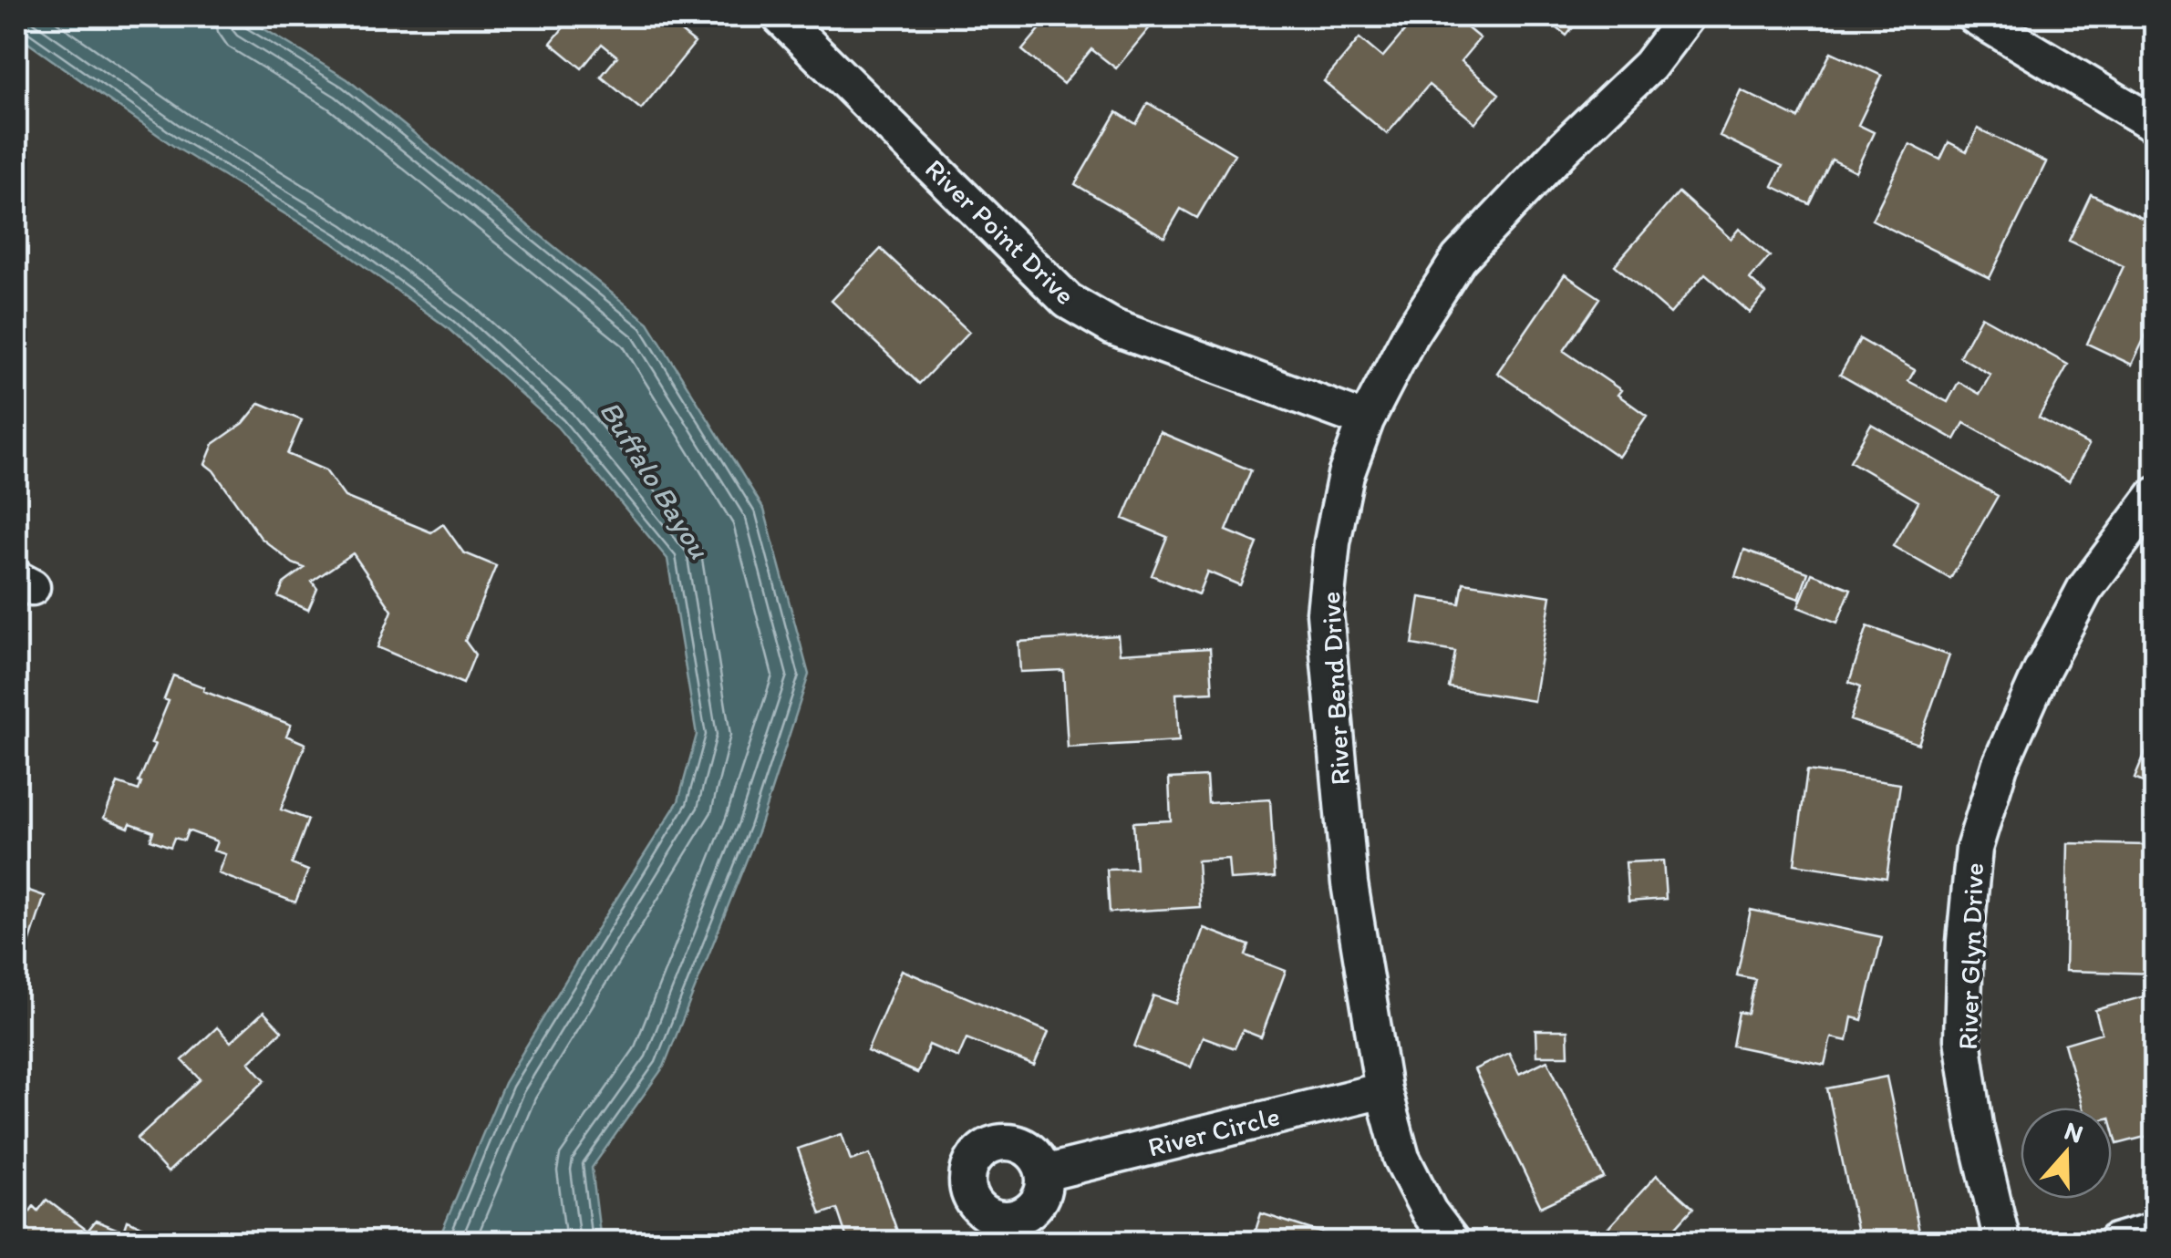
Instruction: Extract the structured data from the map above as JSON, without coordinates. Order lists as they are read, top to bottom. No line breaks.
{"streets":{"street":["River Point Drive","River Bend Drive","River Glyn Drive","River Circle"]},"crossings":[["River Point Drive","River Bend Drive"],["River Bend Drive","River Circle"]],"water":["Buffalo Bayou"],"north":"top"}
